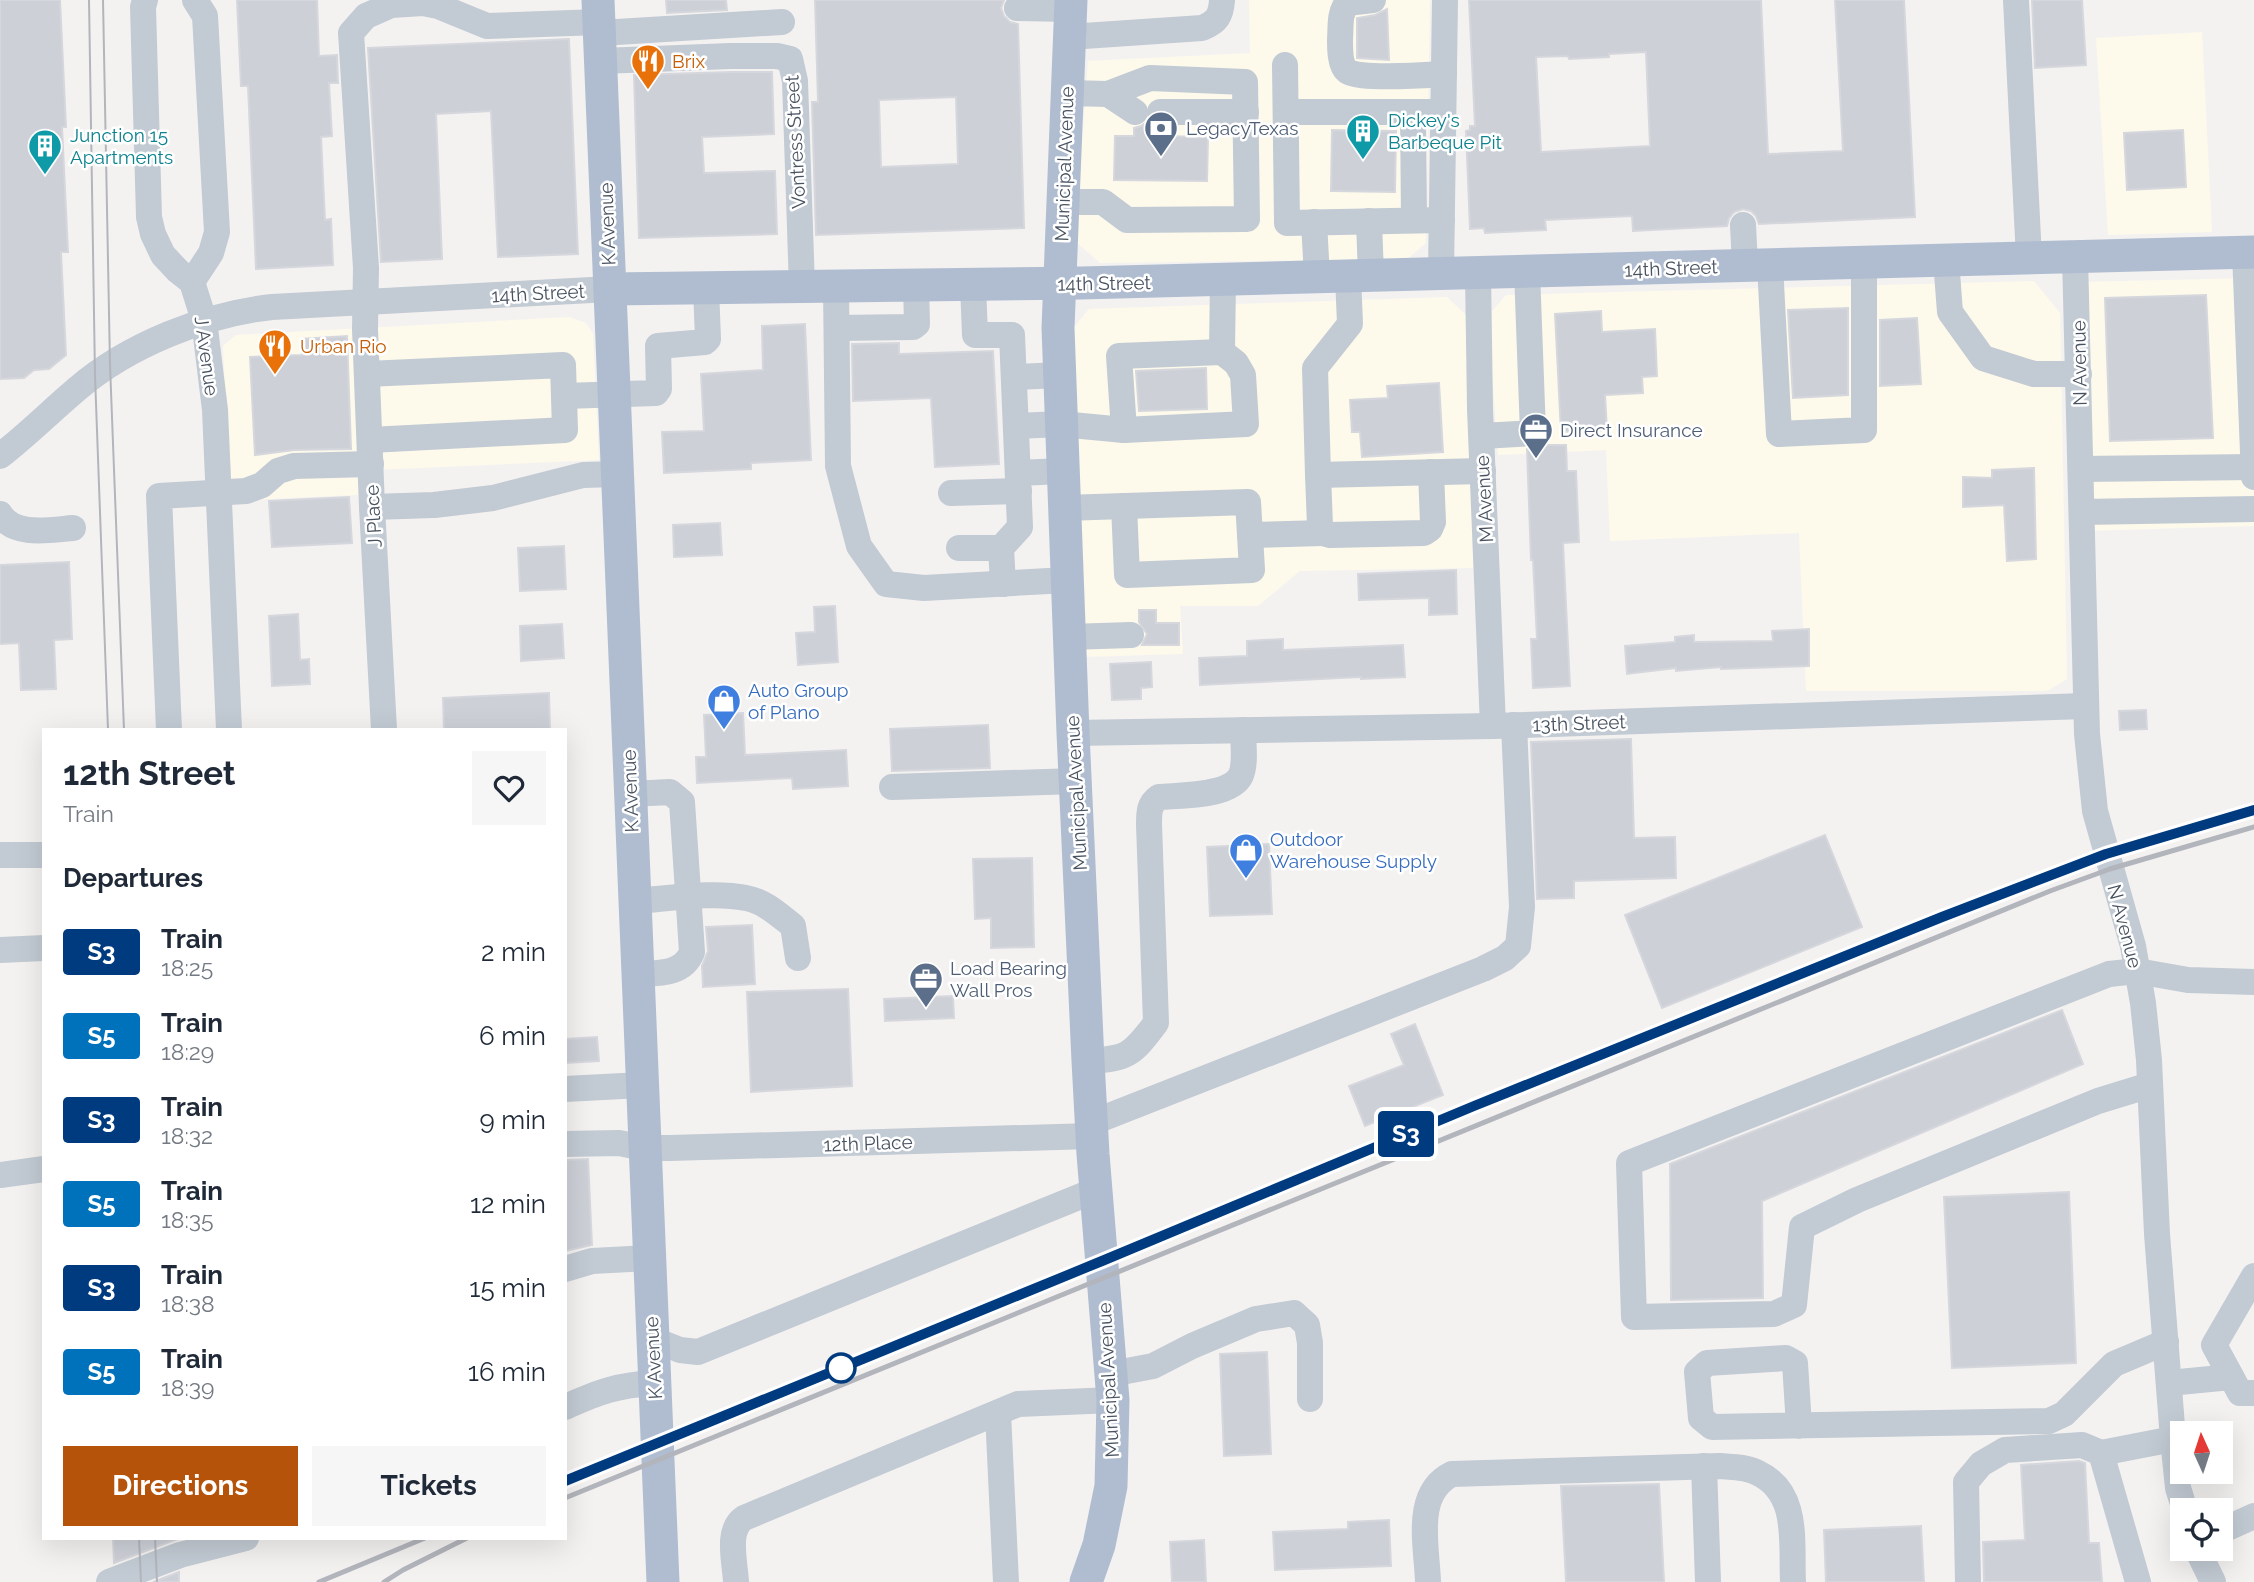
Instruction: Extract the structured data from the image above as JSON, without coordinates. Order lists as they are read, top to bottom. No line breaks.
{"streets":{"main road":["Municipal Avenue","K Avenue","14th Street"],"street":["Vontress Street","J Avenue","N Avenue","M Avenue","J Place","13th Street","12th Place"]},"crossings":[["Vontress Street","K Avenue"],["Vontress Street","14th Street"],["Municipal Avenue","14th Street"],["Municipal Avenue","M Avenue"],["Municipal Avenue","13th Street"],["Municipal Avenue","12th Place"],["K Avenue","14th Street"],["K Avenue","12th Place"],["14th Street","J Avenue"],["14th Street","N Avenue"],["14th Street","M Avenue"],["14th Street","J Place"],["N Avenue","13th Street"],["M Avenue","13th Street"],["M Avenue","12th Place"]],"places":{"restaurant":["Brix","Urban Rio"],"bank":["LegacyTexas"],"building":["Dickey's Barbeque Pit","Junction 15 Apartments"],"office":["Direct Insurance","Load Bearing Wall Pros"],"shop":["Auto Group of Plano","Outdoor Warehouse Supply"]},"north":"top","page":{"on_map":"S3","heading":[["12th Street","Train"],"Departures"],"list":[{"mark":"S3","name":"Train","note":"18:25","value":"2 min"},{"mark":"S5","name":"Train","note":"18:29","value":"6 min"},{"mark":"S3","name":"Train","note":"18:32","value":"9 min"},{"mark":"S5","name":"Train","note":"18:35","value":"12 min"},{"mark":"S3","name":"Train","note":"18:38","value":"15 min"},{"mark":"S5","name":"Train","note":"18:39","value":"16 min"}],"buttons":["Directions","Tickets"]}}
